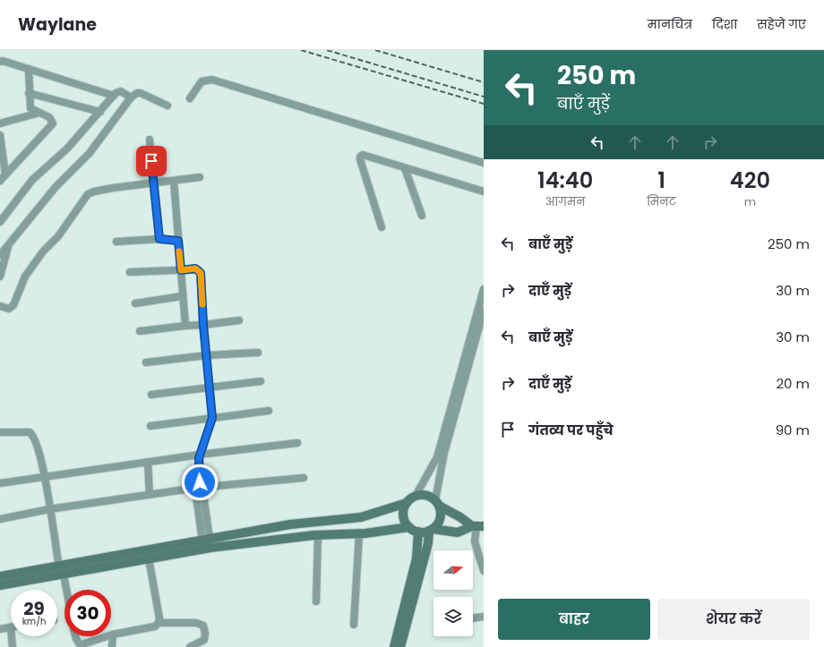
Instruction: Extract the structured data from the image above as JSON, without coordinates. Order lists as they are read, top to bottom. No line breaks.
{"north":"right","page":{"header":"Waylane","nav":["मानचित्र","दिशा","सहेजे गए"],"turn":["250 m","बाएँ मुड़ें"],"eta":["14:40","आगमन","1","मिनट","420","m"],"list":[{"name":"बाएँ मुड़ें","value":"250 m"},{"name":"दाएँ मुड़ें","value":"30 m"},{"name":"बाएँ मुड़ें","value":"30 m"},{"name":"दाएँ मुड़ें","value":"20 m"},{"name":"गंतव्य पर पहुँचे","value":"90 m"}],"speed":"29 km/h","limit":"30","buttons":["बाहर","शेयर करें"]}}
